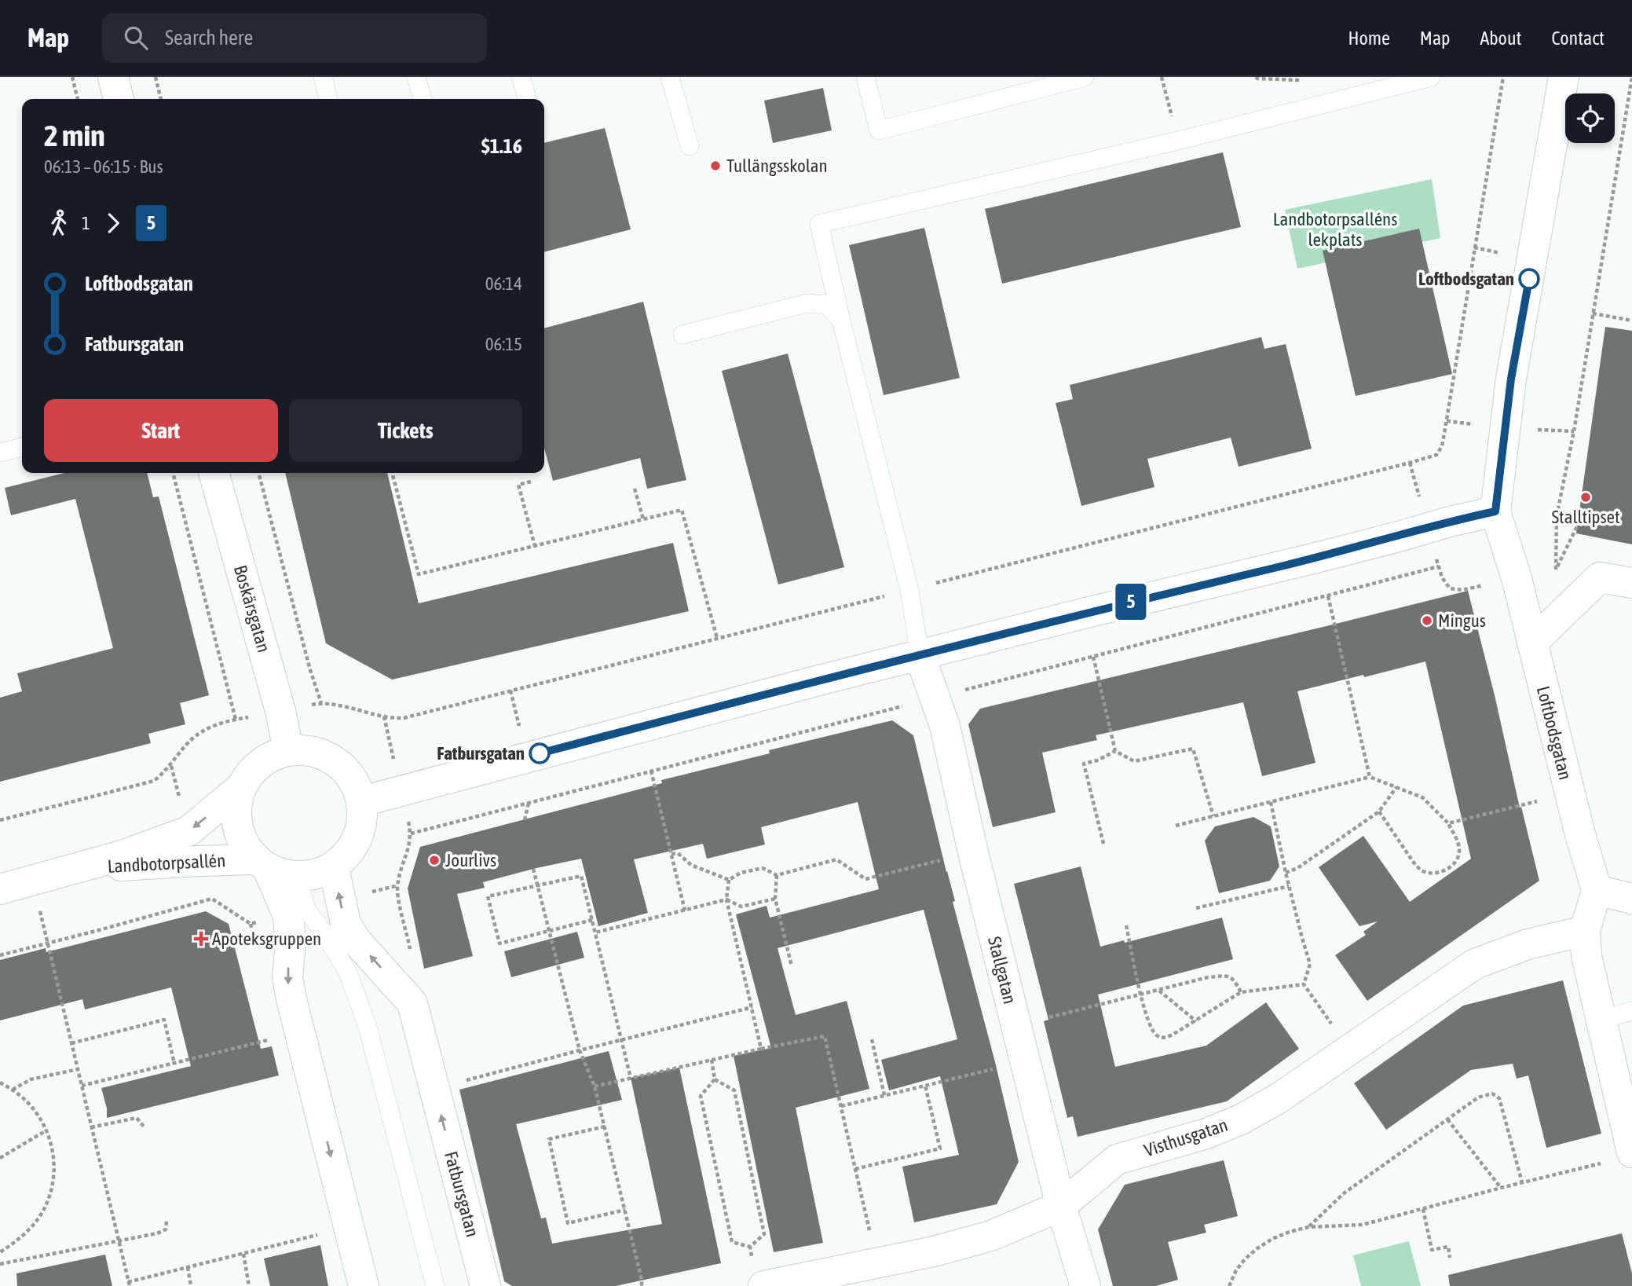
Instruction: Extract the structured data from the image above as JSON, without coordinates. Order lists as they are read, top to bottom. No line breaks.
{"streets":{"street":["Boskärsgatan","Loftbodsgatan","Landbotorpsallén","Stallgatan","Visthusgatan","Fatbursgatan"]},"crossings":[["Boskärsgatan","Landbotorpsallén"],["Boskärsgatan","Fatbursgatan"],["Landbotorpsallén","Fatbursgatan"],["Stallgatan","Visthusgatan"]],"parks":["Landbotorpsalléns lekplats"],"places":{"other":["Tullängsskolan","Loftbodsgatan","Stalltipset","Mingus","Fatbursgatan","Jourlivs"],"health":["Apoteksgruppen"]},"lines":["bus line 5"],"page":{"header":"Map","search":"Search here","nav":["Home","Map","About","Contact"],"on_map":"5","heading":["2 min","06:13 – 06:15 · Bus","$1.16"],"legs":["1","5"],"list":[{"name":"Loftbodsgatan","value":"06:14"},{"name":"Fatbursgatan","value":"06:15"}],"buttons":["Start","Tickets"]}}
